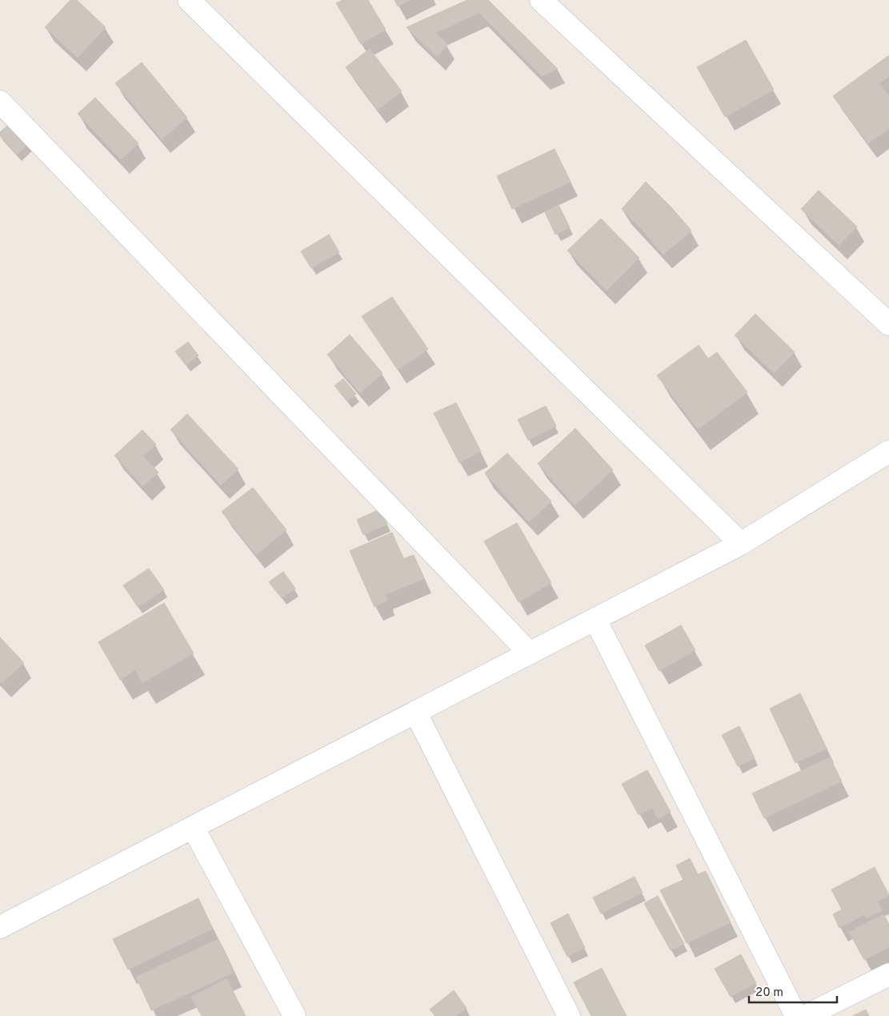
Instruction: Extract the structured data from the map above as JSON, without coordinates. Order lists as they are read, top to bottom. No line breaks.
{"scale_bar":"20 m"}
